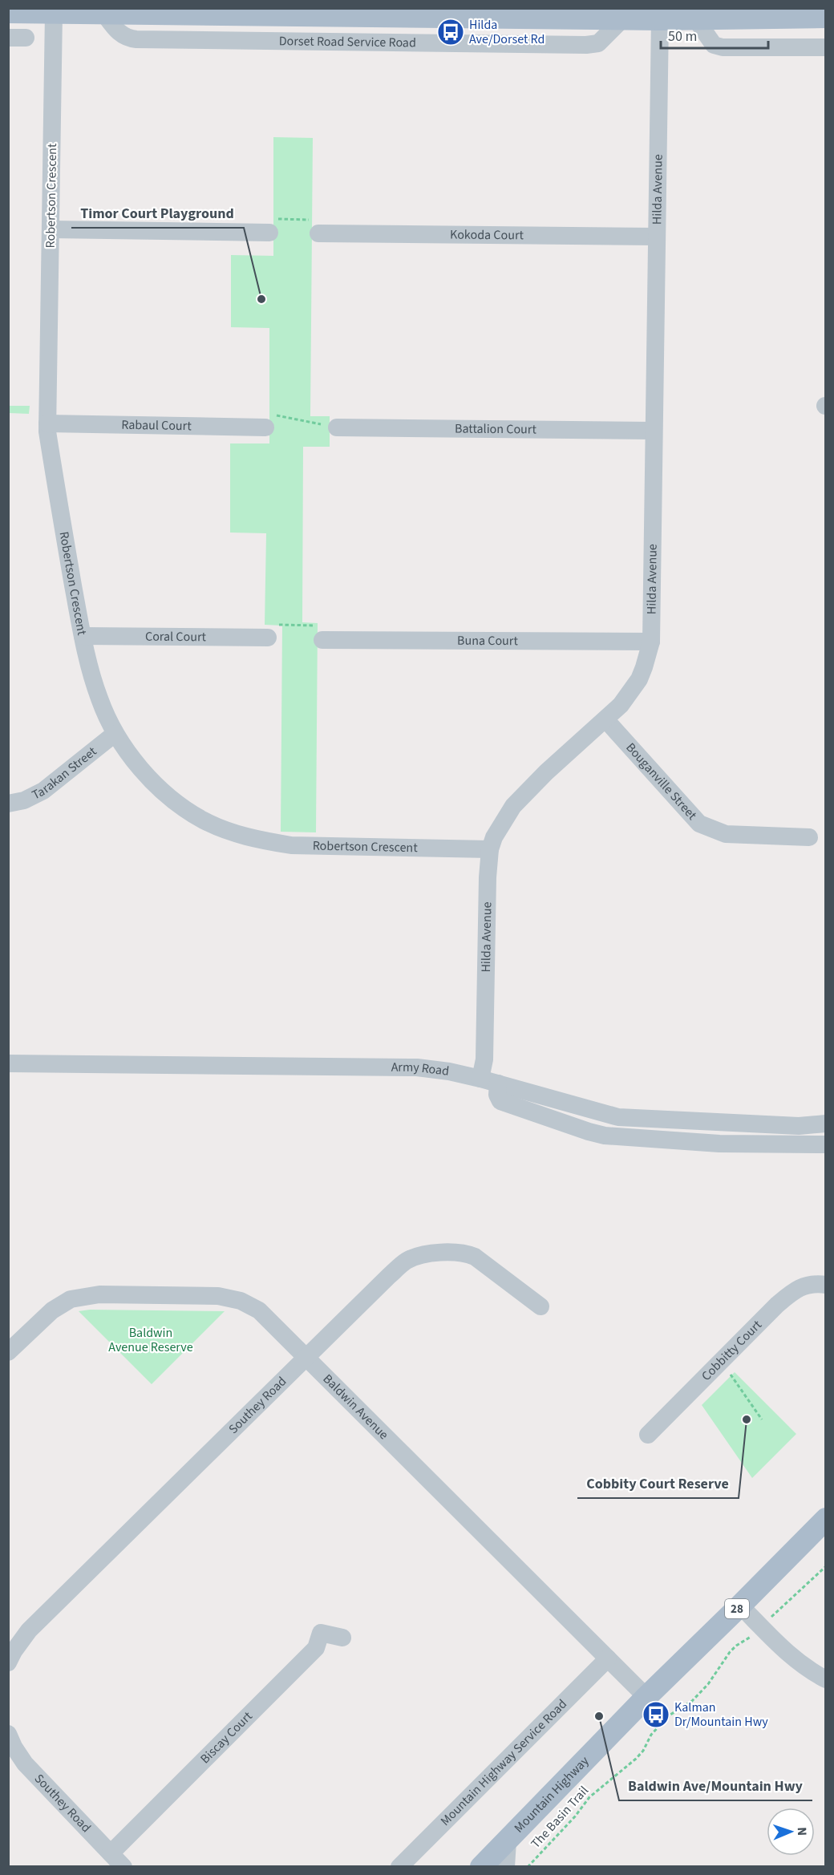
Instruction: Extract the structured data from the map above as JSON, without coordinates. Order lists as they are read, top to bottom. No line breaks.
{"streets":{"main road":["28","Mountain Highway"],"street":["Dorset Road Service Road","Hilda Avenue","Robertson Crescent","Kokoda Court","Rabaul Court","Battalion Court","Coral Court","Buna Court","Tarakan Street","Bouganville Street","Army Road","Cobbitty Court","Southey Road","Baldwin Avenue","Biscay Court","Mountain Highway Service Road"],"path":["The Basin Trail"]},"crossings":[["Hilda Avenue","Robertson Crescent"],["Hilda Avenue","Kokoda Court"],["Hilda Avenue","Battalion Court"],["Hilda Avenue","Buna Court"],["Hilda Avenue","Bouganville Street"],["Hilda Avenue","Army Road"],["Robertson Crescent","Rabaul Court"],["Robertson Crescent","Coral Court"],["Robertson Crescent","Tarakan Street"],["Southey Road","Baldwin Avenue"],["Southey Road","Biscay Court"],["Baldwin Avenue","Mountain Highway Service Road"],["Baldwin Avenue","Mountain Highway"]],"parks":["Baldwin Avenue Reserve"],"places":{"bus stop":["Hilda Ave/Dorset Rd","Kalman Dr/Mountain Hwy"],"other":["Timor Court Playground","Cobbity Court Reserve","Baldwin Ave/Mountain Hwy"]},"scale_bar":"50 m","north":"right"}
